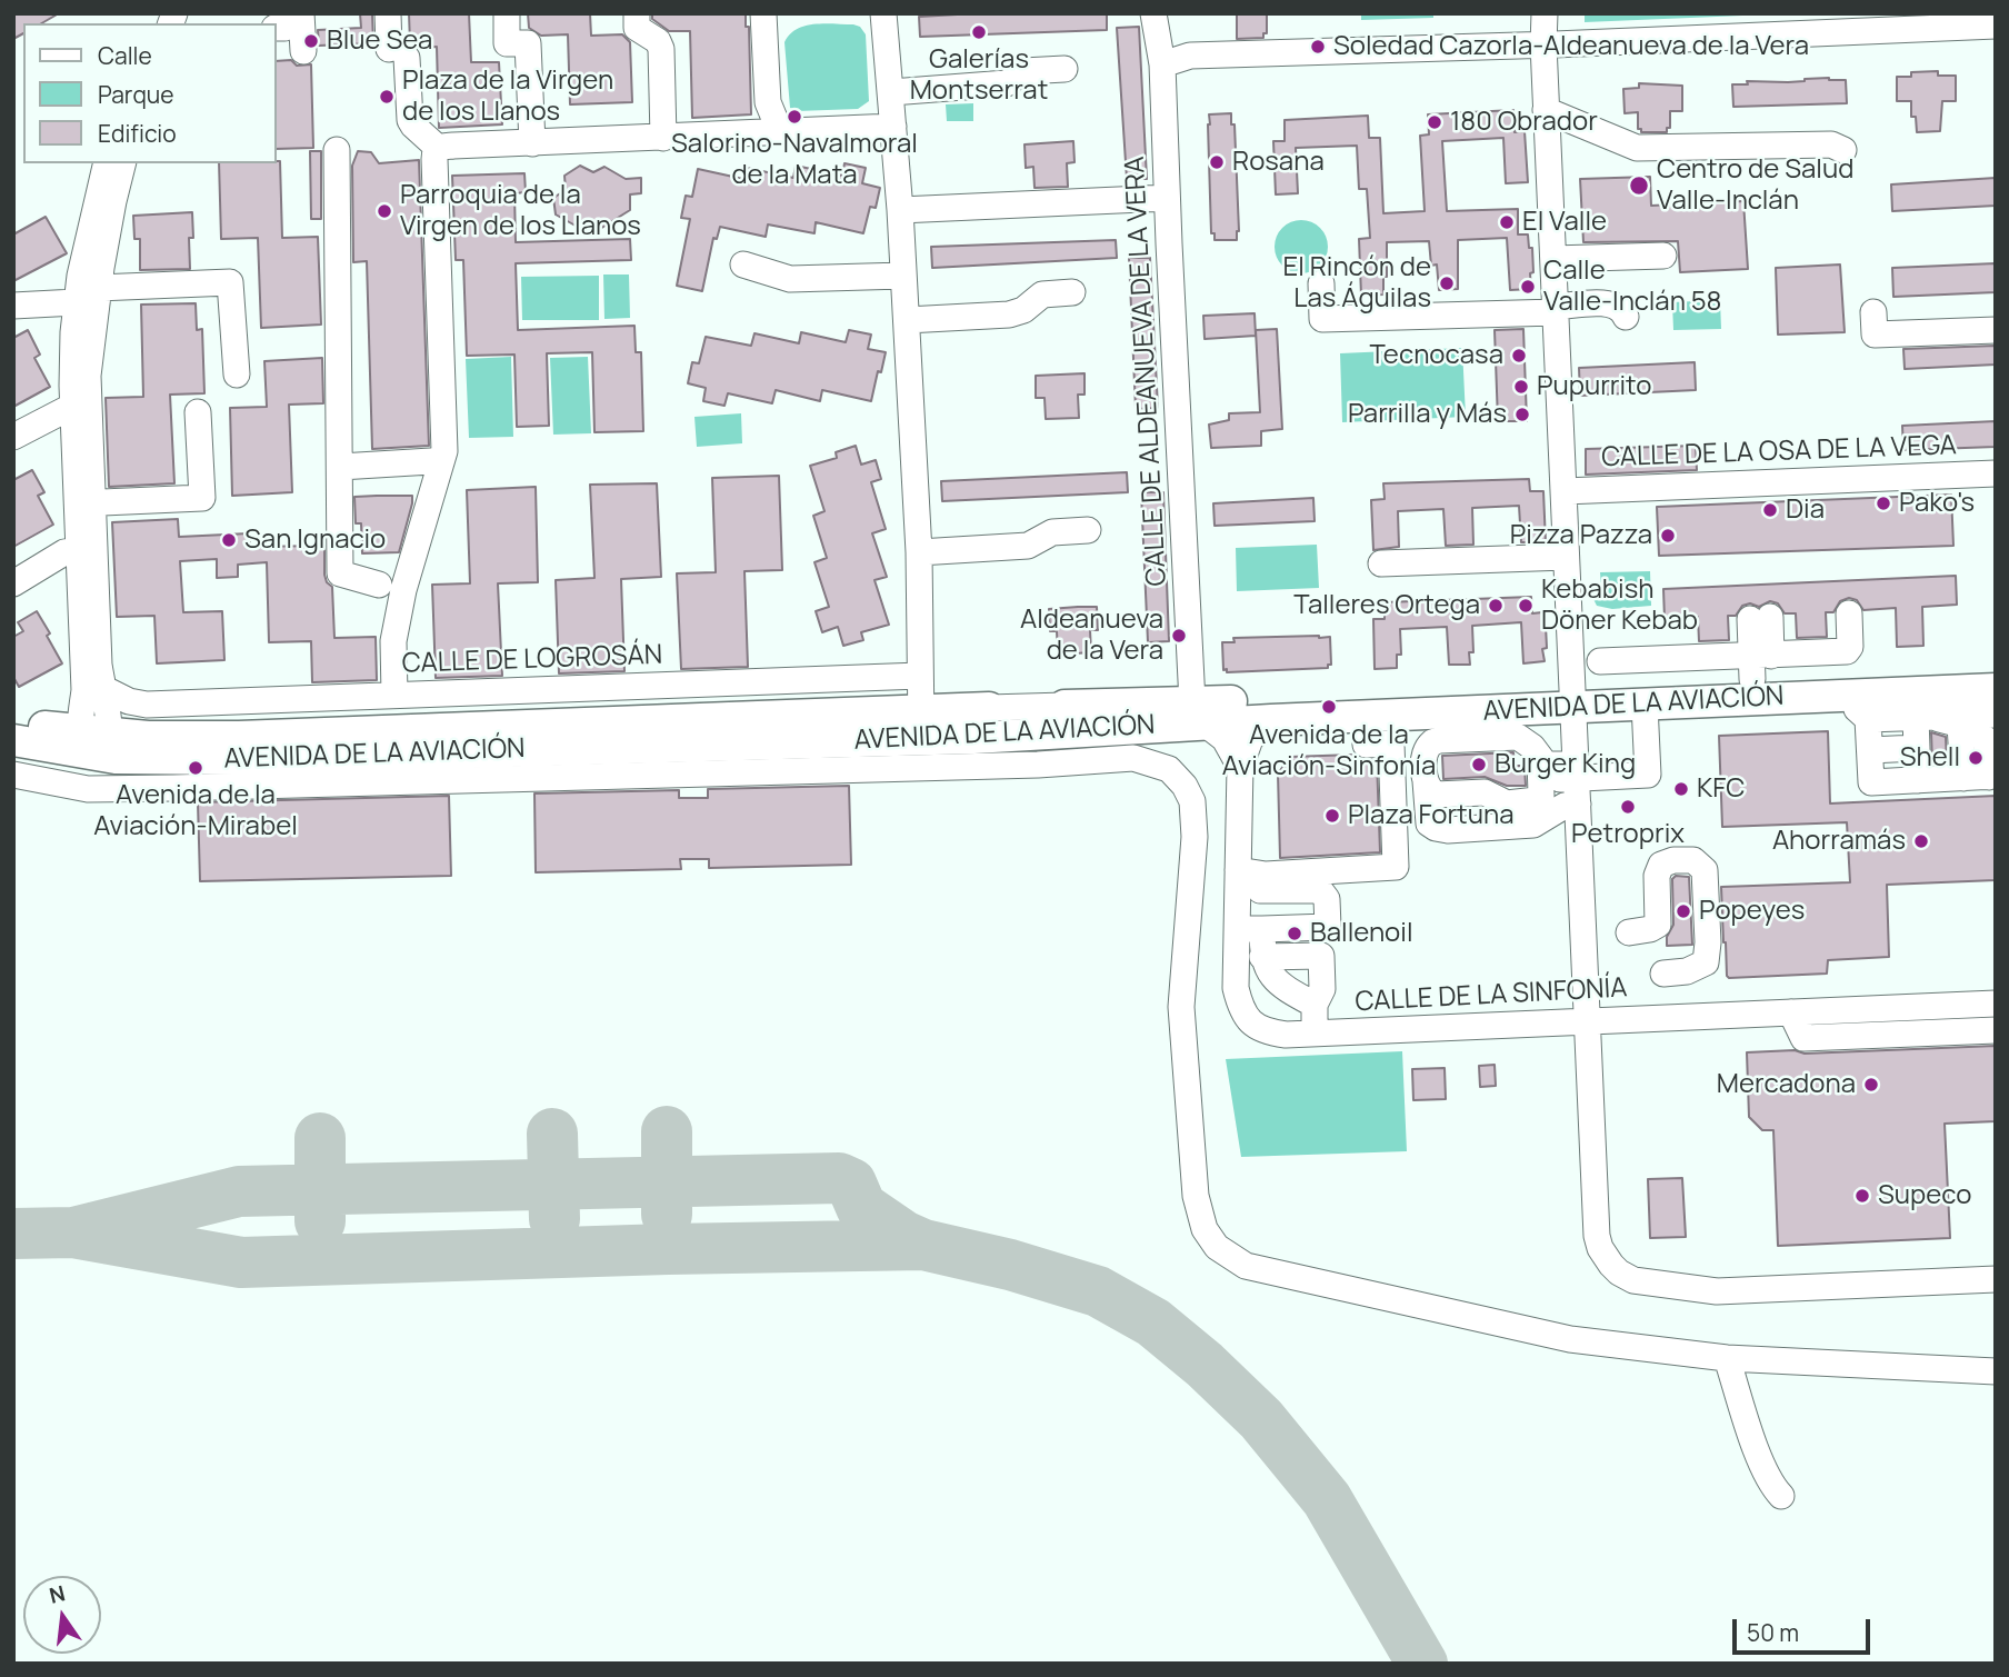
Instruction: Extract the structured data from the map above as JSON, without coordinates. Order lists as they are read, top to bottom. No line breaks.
{"streets":{"main road":["AVENIDA DE LA AVIACIÓN"],"street":["CALLE DE ALDEANUEVA DE LA VERA","CALLE DE LA OSA DE LA VEGA","CALLE DE LOGROSÁN","CALLE DE LA SINFONÍA"]},"crossings":[["CALLE DE ALDEANUEVA DE LA VERA","AVENIDA DE LA AVIACIÓN"],["CALLE DE LOGROSÁN","AVENIDA DE LA AVIACIÓN"],["AVENIDA DE LA AVIACIÓN","CALLE DE LA SINFONÍA"]],"places":["Galerías Montserrat","Blue Sea","Soledad Cazorla-Aldeanueva de la Vera","Plaza de la Virgen de los Llanos","Salorino-Navalmoral de la Mata","180 Obrador","Rosana","Centro de Salud Valle-Inclán","Parroquia de la Virgen de los Llanos","El Valle","El Rincón de Las Águilas","Calle Valle-Inclán 58","Tecnocasa","Pupurrito","Parrilla y Más","Pako's","Dia","Pizza Pazza","San Ignacio","Talleres Ortega","Kebabish Döner Kebab","Aldeanueva de la Vera","Avenida de la Aviación-Sinfonía","Shell","Burger King","Avenida de la Aviación-Mirabel","KFC","Petroprix","Plaza Fortuna","Ahorramás","Popeyes","Ballenoil","Mercadona","Supeco"],"legend":["Calle","Parque","Edificio"],"scale_bar":"50 m","north":"top"}
